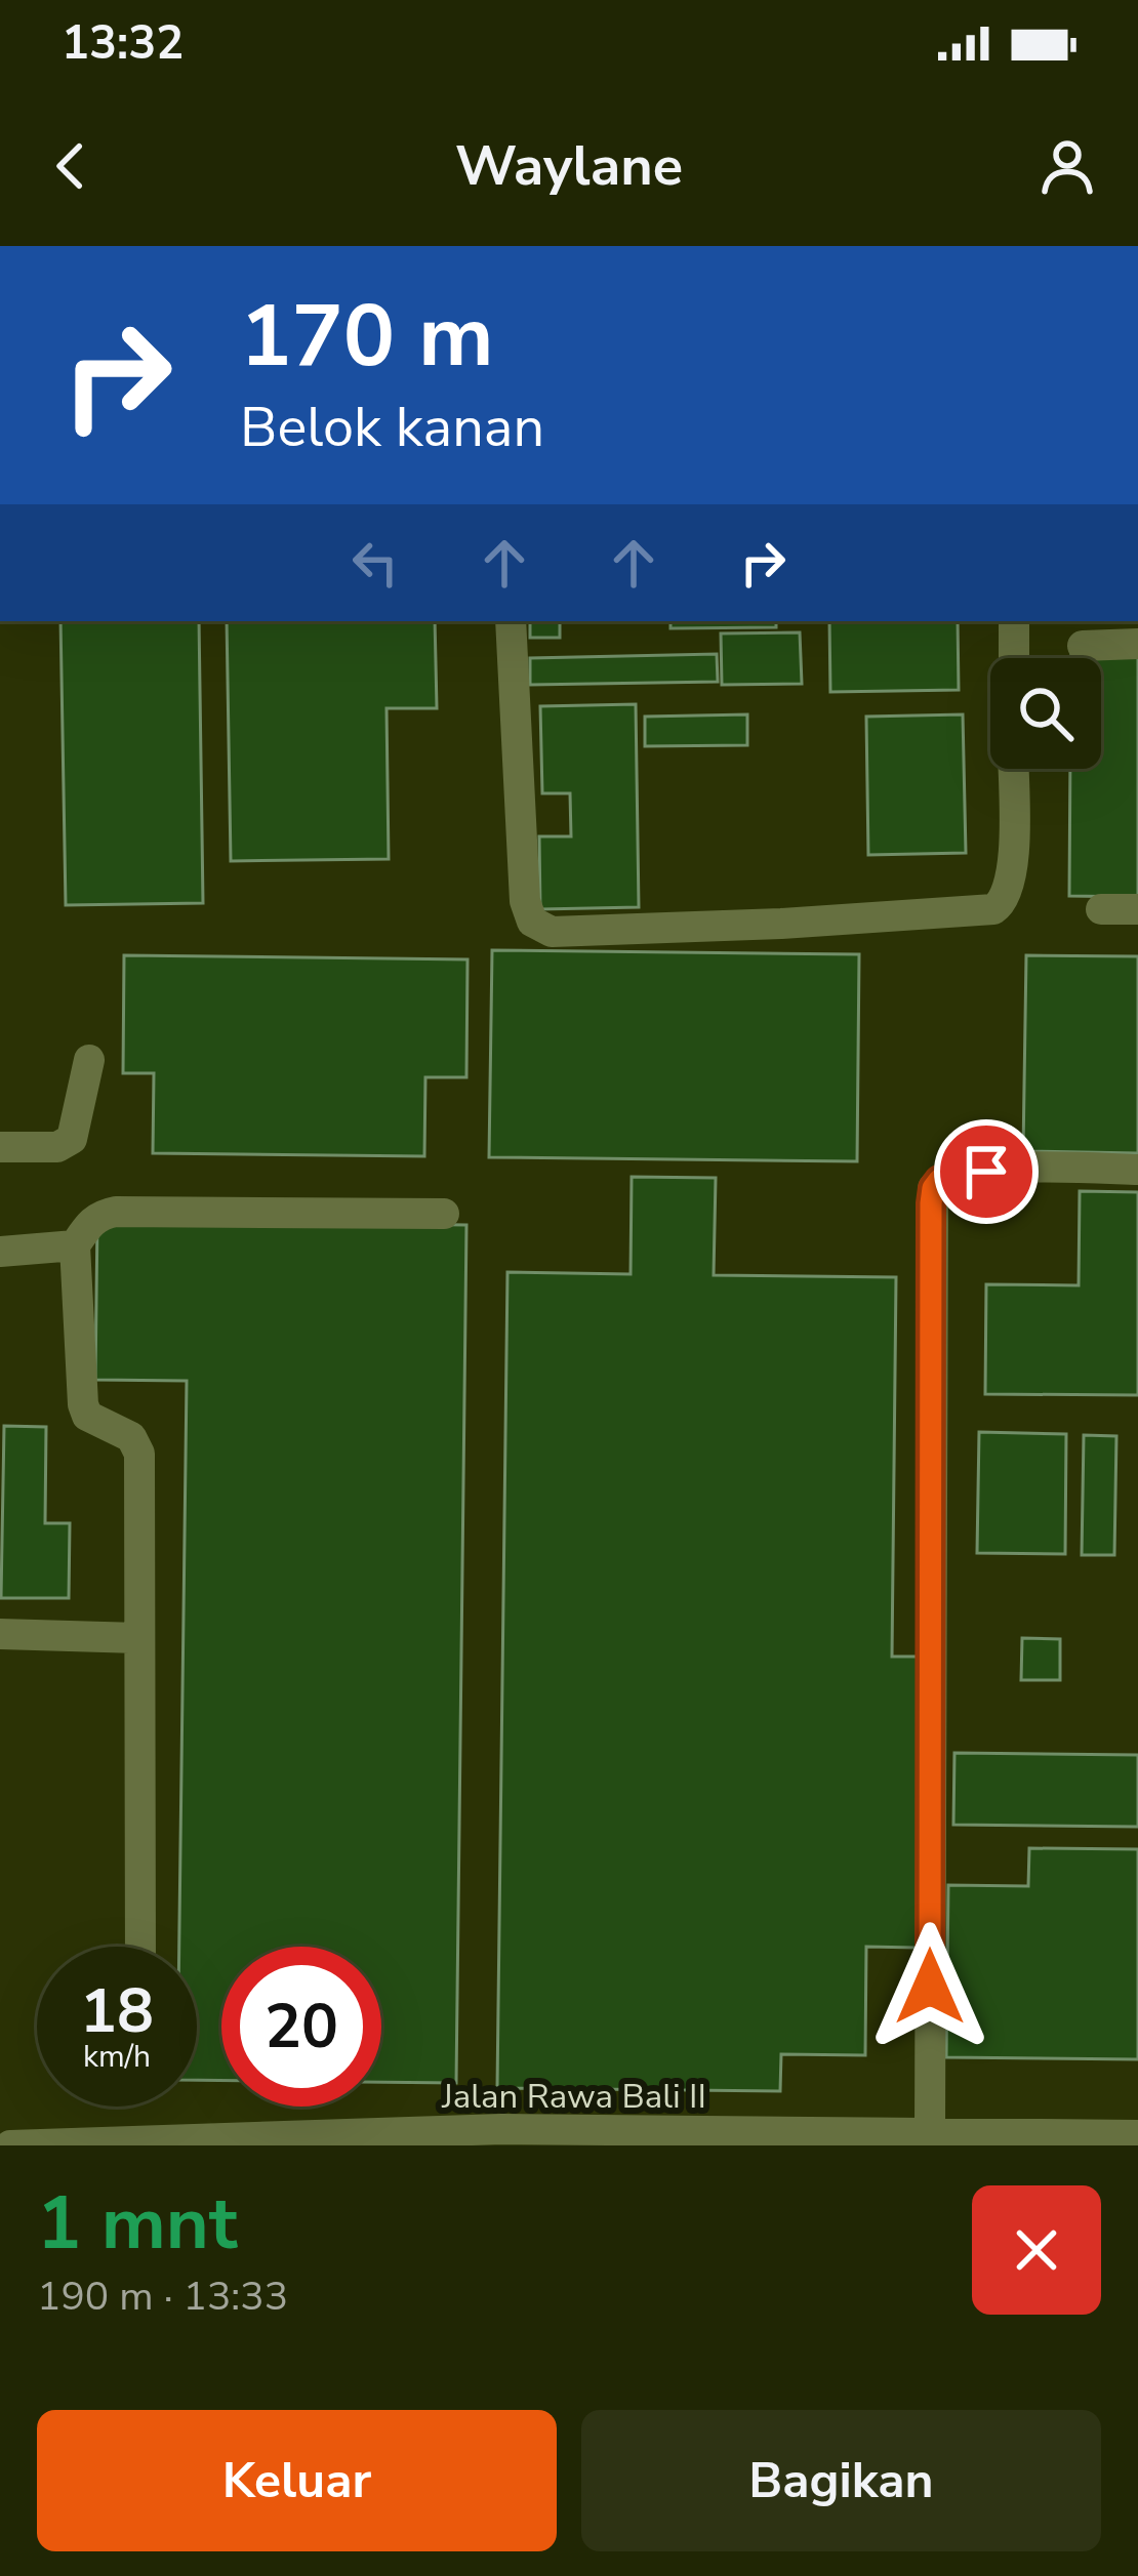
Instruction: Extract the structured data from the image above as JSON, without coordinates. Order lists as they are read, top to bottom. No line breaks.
{"streets":{"street":["Jalan Rawa Bali II"]},"page":{"status":"13:32","header":"Waylane","turn":["170 m","Belok kanan"],"speed":"18 km/h","limit":"20","heading":["1 mnt","190 m · 13:33"],"buttons":["Keluar","Bagikan"]}}
